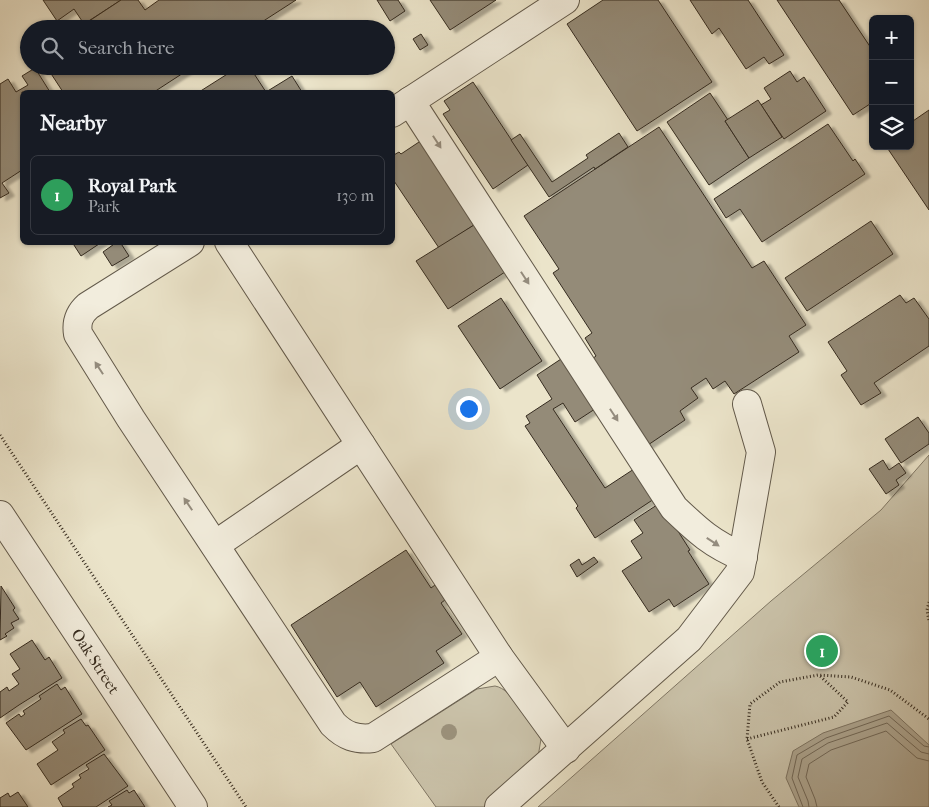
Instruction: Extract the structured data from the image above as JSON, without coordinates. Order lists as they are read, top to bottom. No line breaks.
{"streets":{"street":["Oak Street"]},"page":{"map_buttons":["+","−"],"search":"Search here","heading":"Nearby","list":[{"mark":"1","name":"Royal Park","note":"Park","value":"130 m"}],"pins":"1"}}
